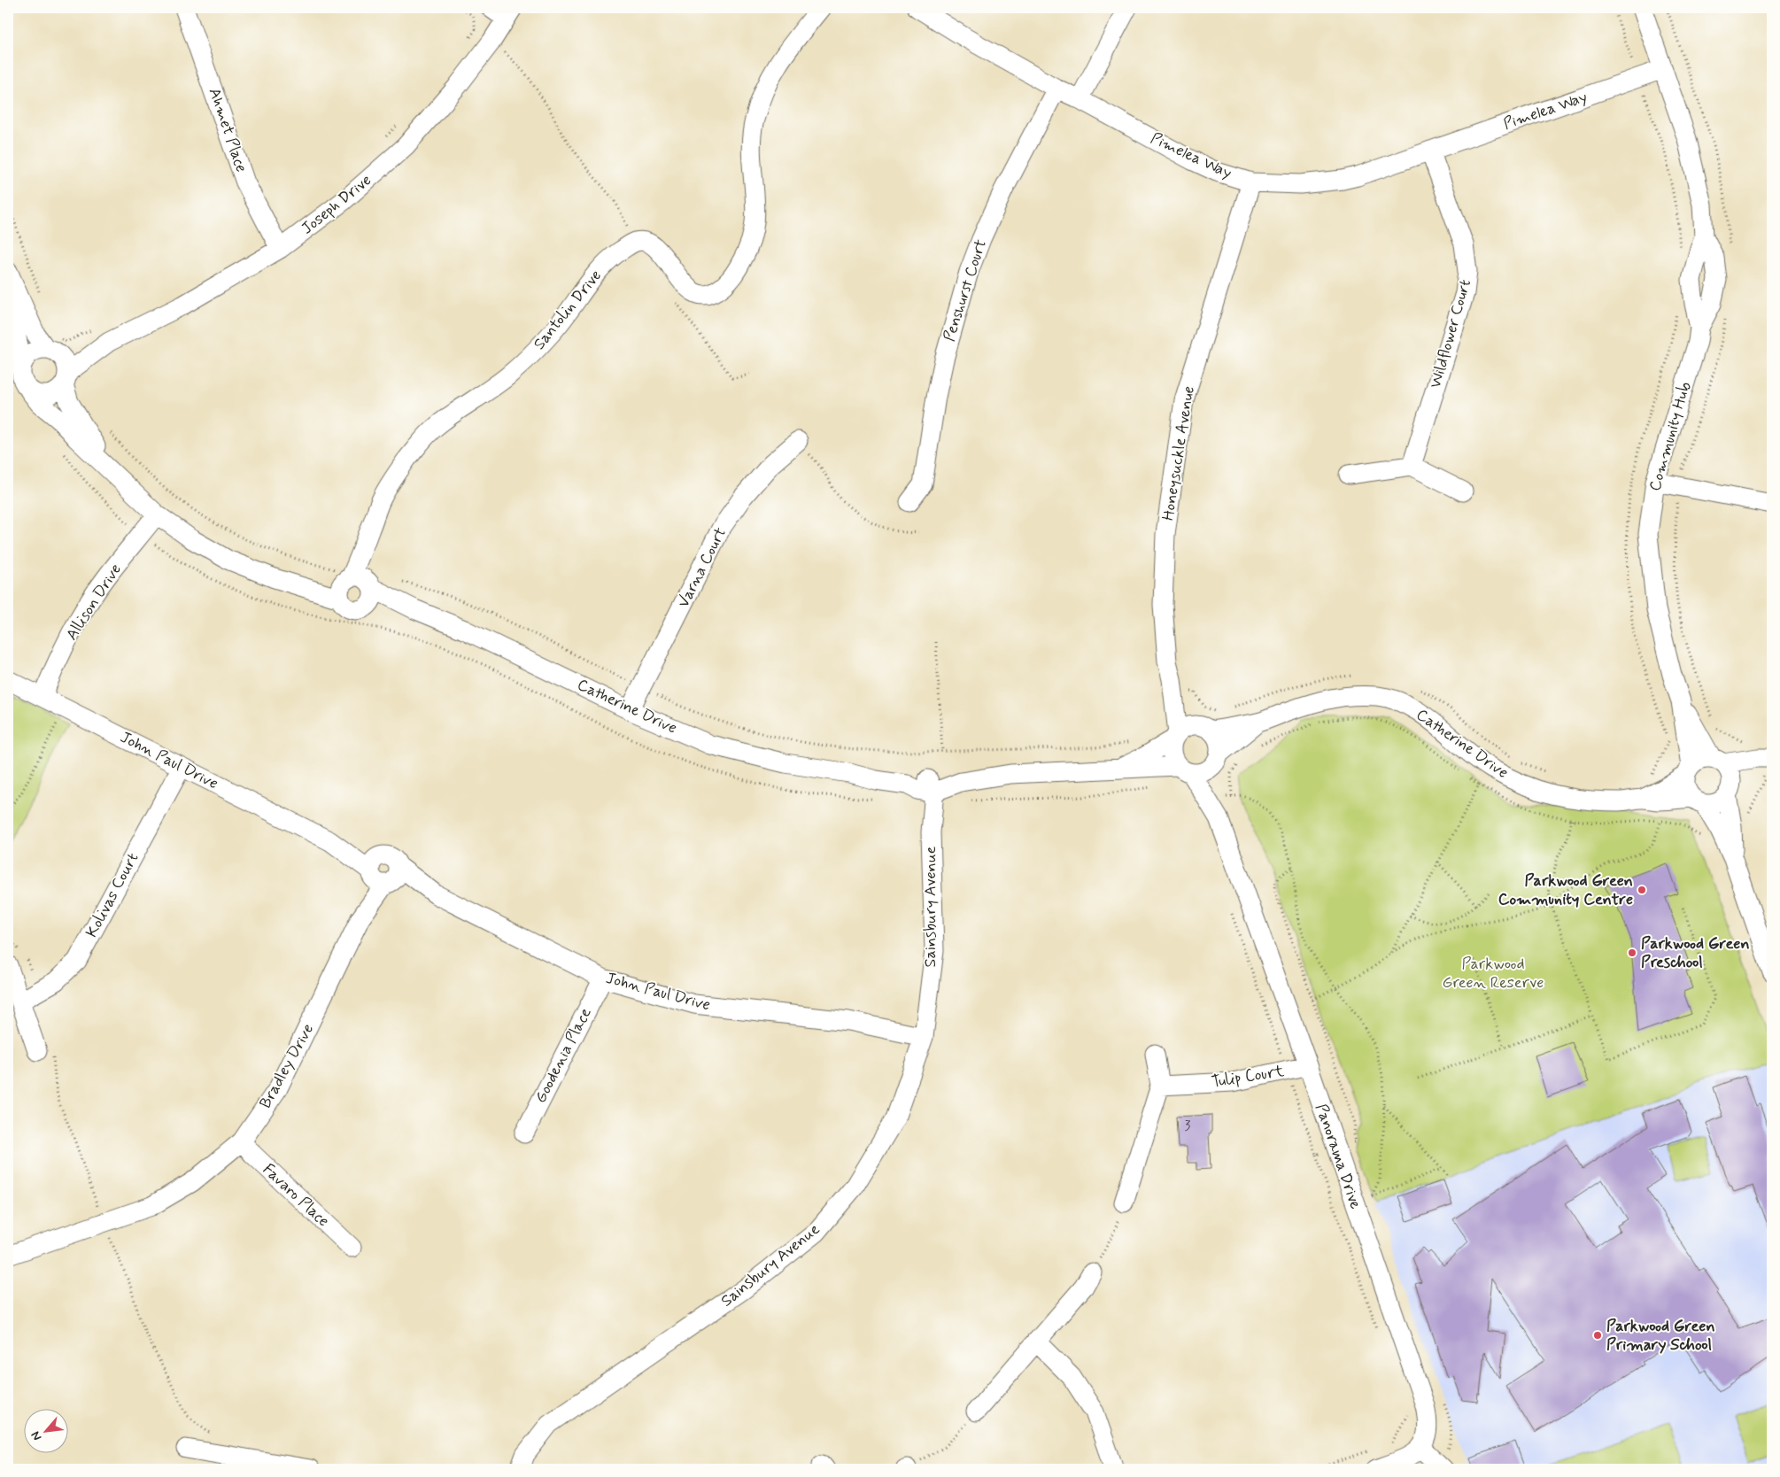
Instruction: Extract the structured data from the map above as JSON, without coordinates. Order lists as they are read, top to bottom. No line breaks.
{"streets":{"street":["Pimelea Way","Ahmet Place","Joseph Drive","Penshurst Court","Santolin Drive","Wildflower Court","Community Hub","Honeysuckle Avenue","Varna Court","Allison Drive","Catherine Drive","John Paul Drive","Kolivas Court","Sainsbury Avenue","Goodenia Place","Bradley Drive","Tulip Court","Panorama Drive","Favaro Place"]},"crossings":[["Pimelea Way","Penshurst Court"],["Pimelea Way","Wildflower Court"],["Pimelea Way","Community Hub"],["Pimelea Way","Honeysuckle Avenue"],["Ahmet Place","Joseph Drive"],["Joseph Drive","Catherine Drive"],["Santolin Drive","Catherine Drive"],["Community Hub","Catherine Drive"],["Honeysuckle Avenue","Catherine Drive"],["Honeysuckle Avenue","Panorama Drive"],["Varna Court","Catherine Drive"],["Allison Drive","Catherine Drive"],["Allison Drive","John Paul Drive"],["Catherine Drive","Sainsbury Avenue"],["Catherine Drive","Panorama Drive"],["John Paul Drive","Kolivas Court"],["John Paul Drive","Sainsbury Avenue"],["John Paul Drive","Goodenia Place"],["John Paul Drive","Bradley Drive"],["Bradley Drive","Favaro Place"],["Tulip Court","Panorama Drive"]],"parks":["Parkwood Green Reserve"],"places":["Parkwood Green Community Centre","Parkwood Green Preschool","Parkwood Green Primary School"],"house_numbers":["3"],"north":"bottom left"}
